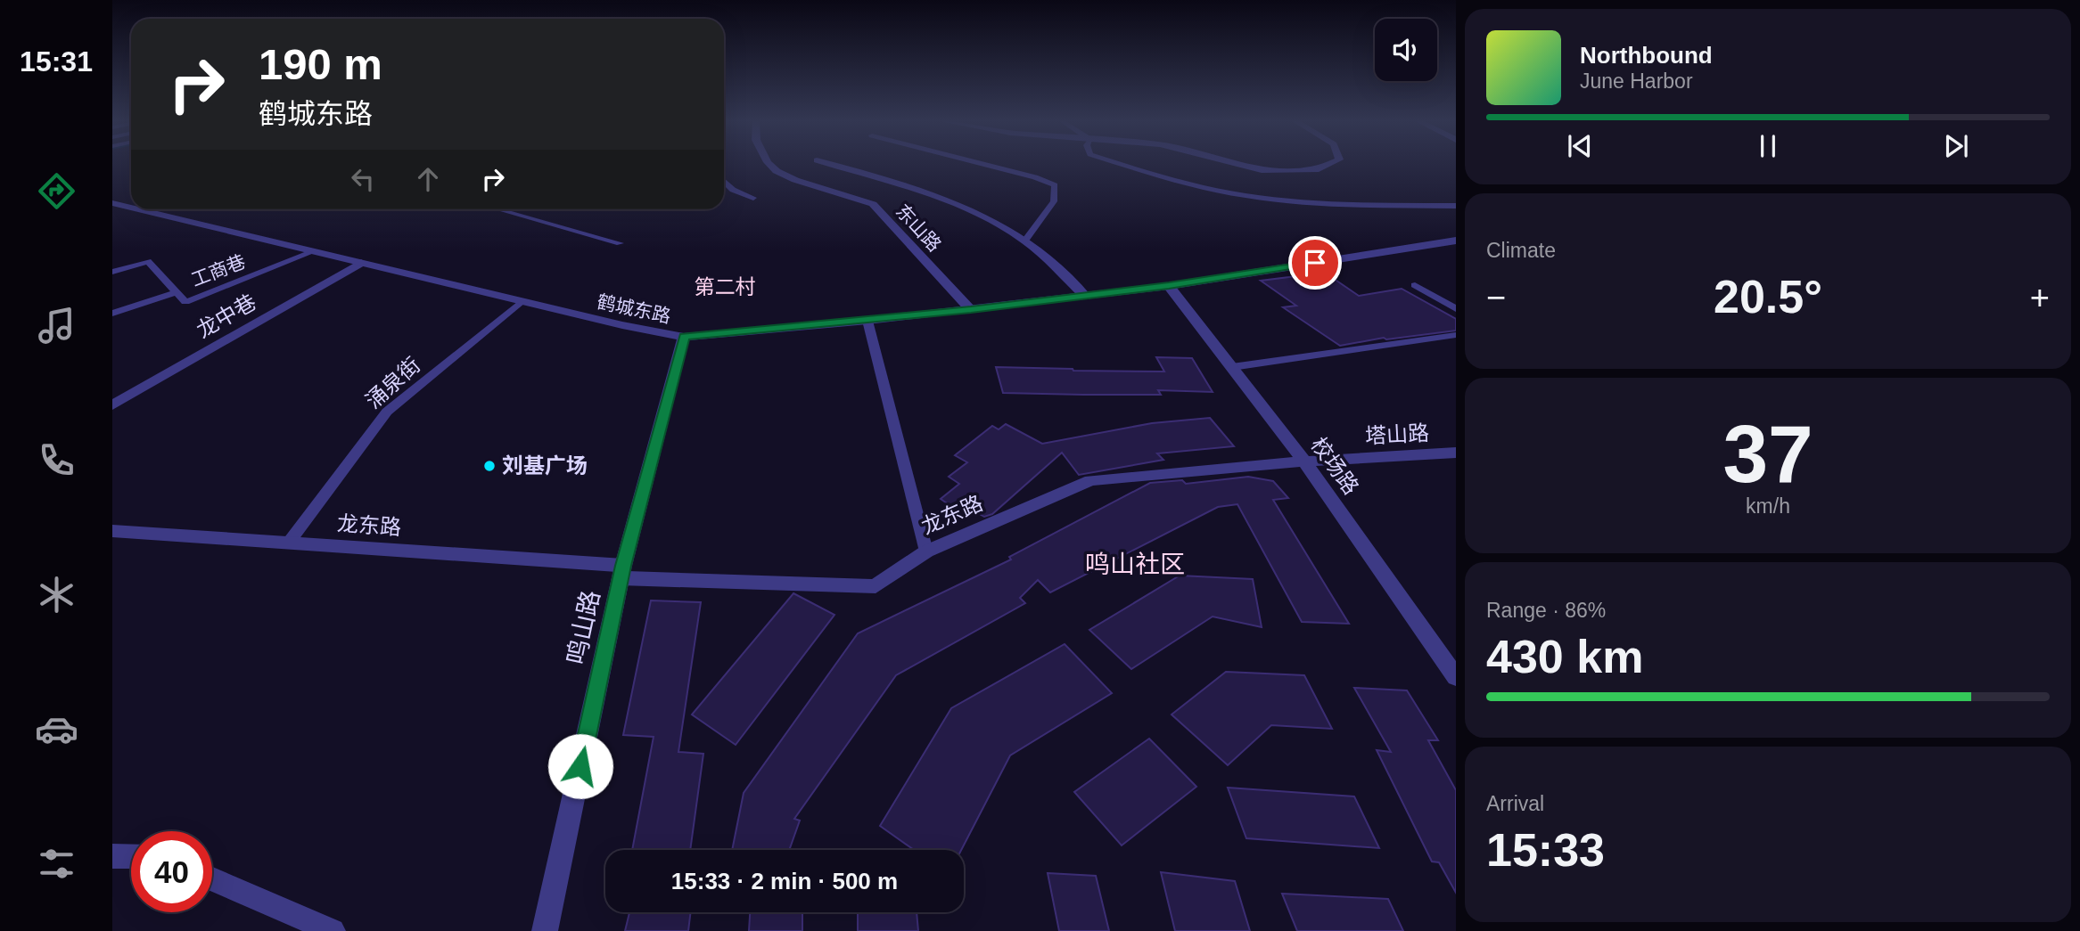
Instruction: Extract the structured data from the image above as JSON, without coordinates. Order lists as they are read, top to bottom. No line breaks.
{"streets":{"street":["东山路","鹤城东路","龙中巷","塔山路","校场路","龙东路","鸣山路"],"lane":["工商巷","涌泉街"]},"crossings":[["东山路","鹤城东路"],["工商巷","鹤城东路"],["鹤城东路","龙中巷"],["鹤城东路","涌泉街"],["鹤城东路","校场路"],["鹤城东路","鸣山路"],["涌泉街","龙东路"],["塔山路","校场路"],["塔山路","龙东路"],["校场路","龙东路"],["龙东路","鸣山路"]],"districts":["第二村","鸣山社区"],"places":["刘基广场"],"page":{"tabs":"15:31","turn":["190 m","鹤城东路"],"song":["Northbound","June Harbor"],"tile":["Climate",["37","km/h"],["Range · 86%","430 km"],["Arrival","15:33"]],"heat":["−","20.5°","+"],"limit":"40","trip":"15:33 · 2 min · 500 m"}}
